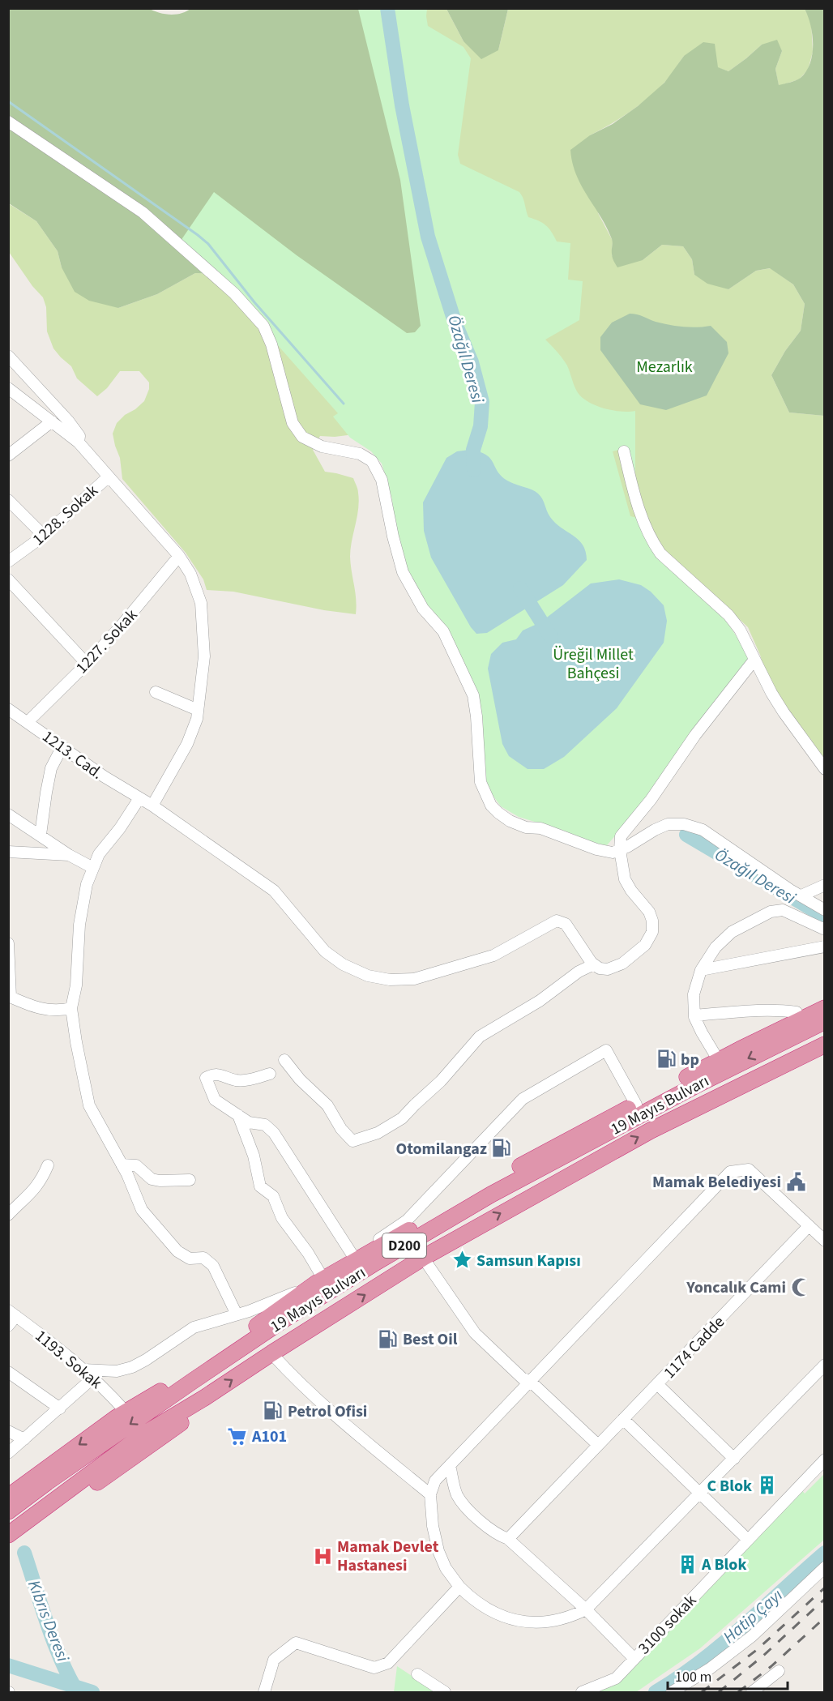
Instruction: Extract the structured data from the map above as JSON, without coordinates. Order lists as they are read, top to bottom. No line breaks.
{"streets":{"highway":["19 Mayıs Bulvarı","D200"],"street":["1228. Sokak","1227. Sokak","1213. Cad.","1174 Cadde","1193. Sokak","3100 sokak"]},"crossings":[["1227. Sokak","1213. Cad."]],"water":["Özağıl Deresi","Hatip Çayı","Kıbrıs Deresi"],"parks":["Mezarlık","Üreğil Millet Bahçesi"],"places":{"fuel station":["bp","Otomilangaz","Best Oil","Petrol Ofisi"],"public building":["Mamak Belediyesi"],"place":["Samsun Kapısı"],"mosque":["Yoncalık Cami"],"supermarket":["A101"],"building":["C Blok","A Blok"],"hospital":["Mamak Devlet Hastanesi"]},"scale_bar":"100 m"}
